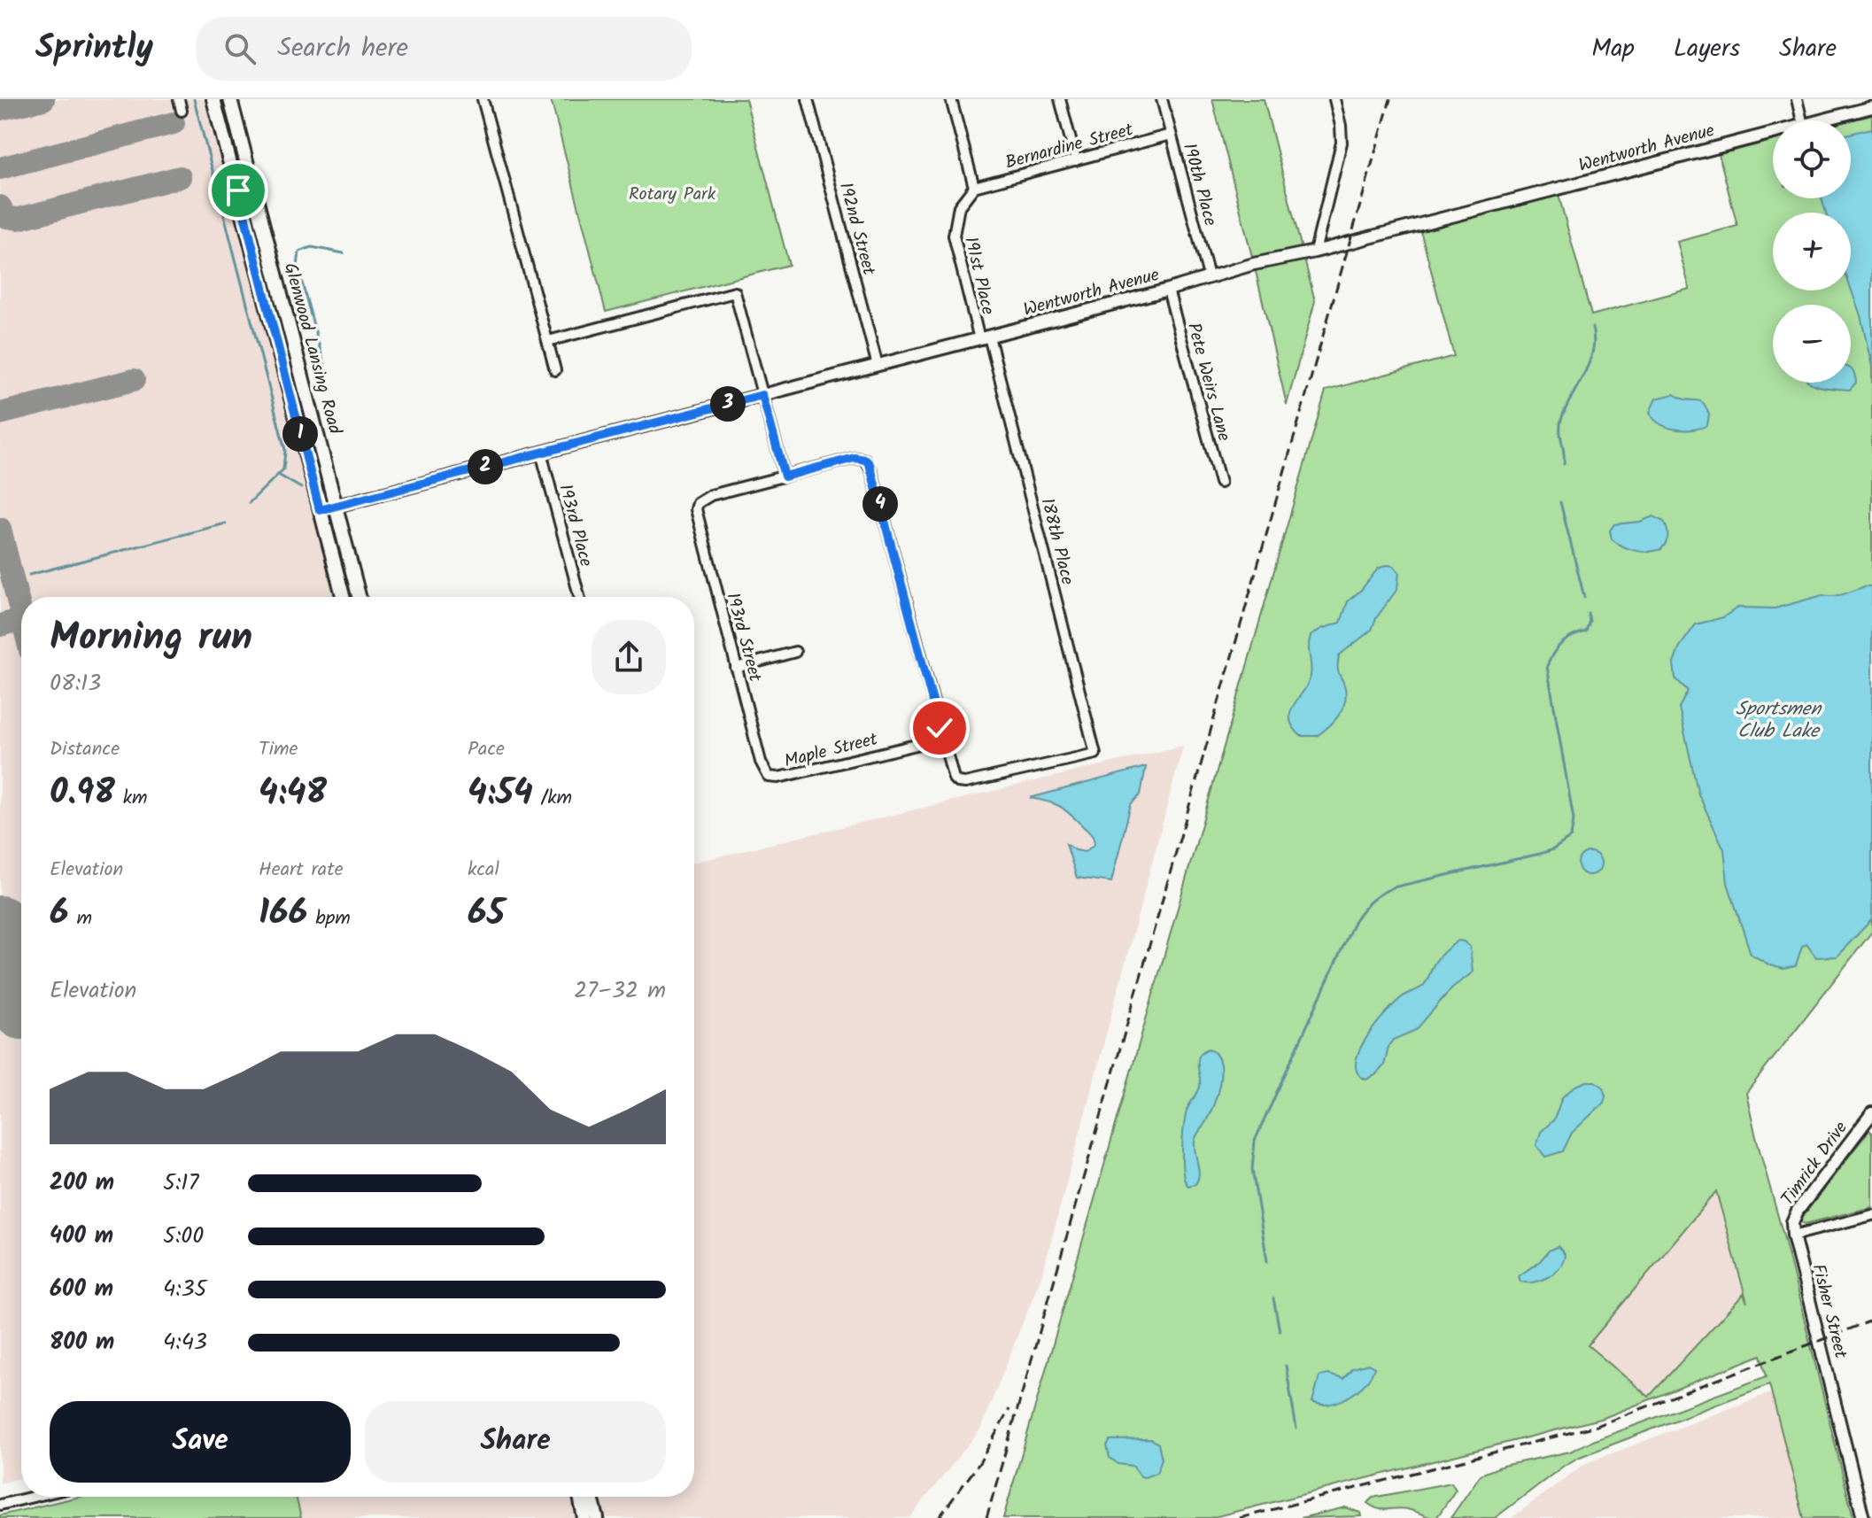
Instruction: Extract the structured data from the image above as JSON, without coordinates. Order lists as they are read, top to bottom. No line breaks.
{"streets":{"main road":["Glenwood Lansing Road"],"street":["Bernardine Street","Wentworth Avenue","190th Place","192nd Street","191st Place","Pete Weirs Lane","193rd Place","188th Place","193rd Street","Maple Street","Timrick Drive","Fisher Street"]},"crossings":[["Bernardine Street","190th Place"],["Bernardine Street","191st Place"],["Wentworth Avenue","190th Place"],["Wentworth Avenue","192nd Street"],["Wentworth Avenue","191st Place"],["Wentworth Avenue","Glenwood Lansing Road"],["Wentworth Avenue","Pete Weirs Lane"],["Wentworth Avenue","193rd Place"],["Wentworth Avenue","188th Place"],["191st Place","188th Place"],["188th Place","Maple Street"],["193rd Street","Maple Street"],["Timrick Drive","Fisher Street"]],"water":["Sportsmen Club Lake"],"parks":["Rotary Park"],"page":{"header":"Sprintly","search":"Search here","nav":["Map","Layers","Share"],"map_buttons":["+","−"],"pins":["3","1","2","4"],"heading":["Morning run","08:13"],"stats":[["Distance","0.98 km"],["Time","4:48"],["Pace","4:54 /km"],["Elevation","6 m"],["Heart rate","166 bpm"],["kcal","65"]],"chart":["Elevation","27–32 m"],"list":[{"name":"200 m","note":"5:17"},{"name":"400 m","note":"5:00"},{"name":"600 m","note":"4:35"},{"name":"800 m","note":"4:43"}],"buttons":["Save","Share"]}}
